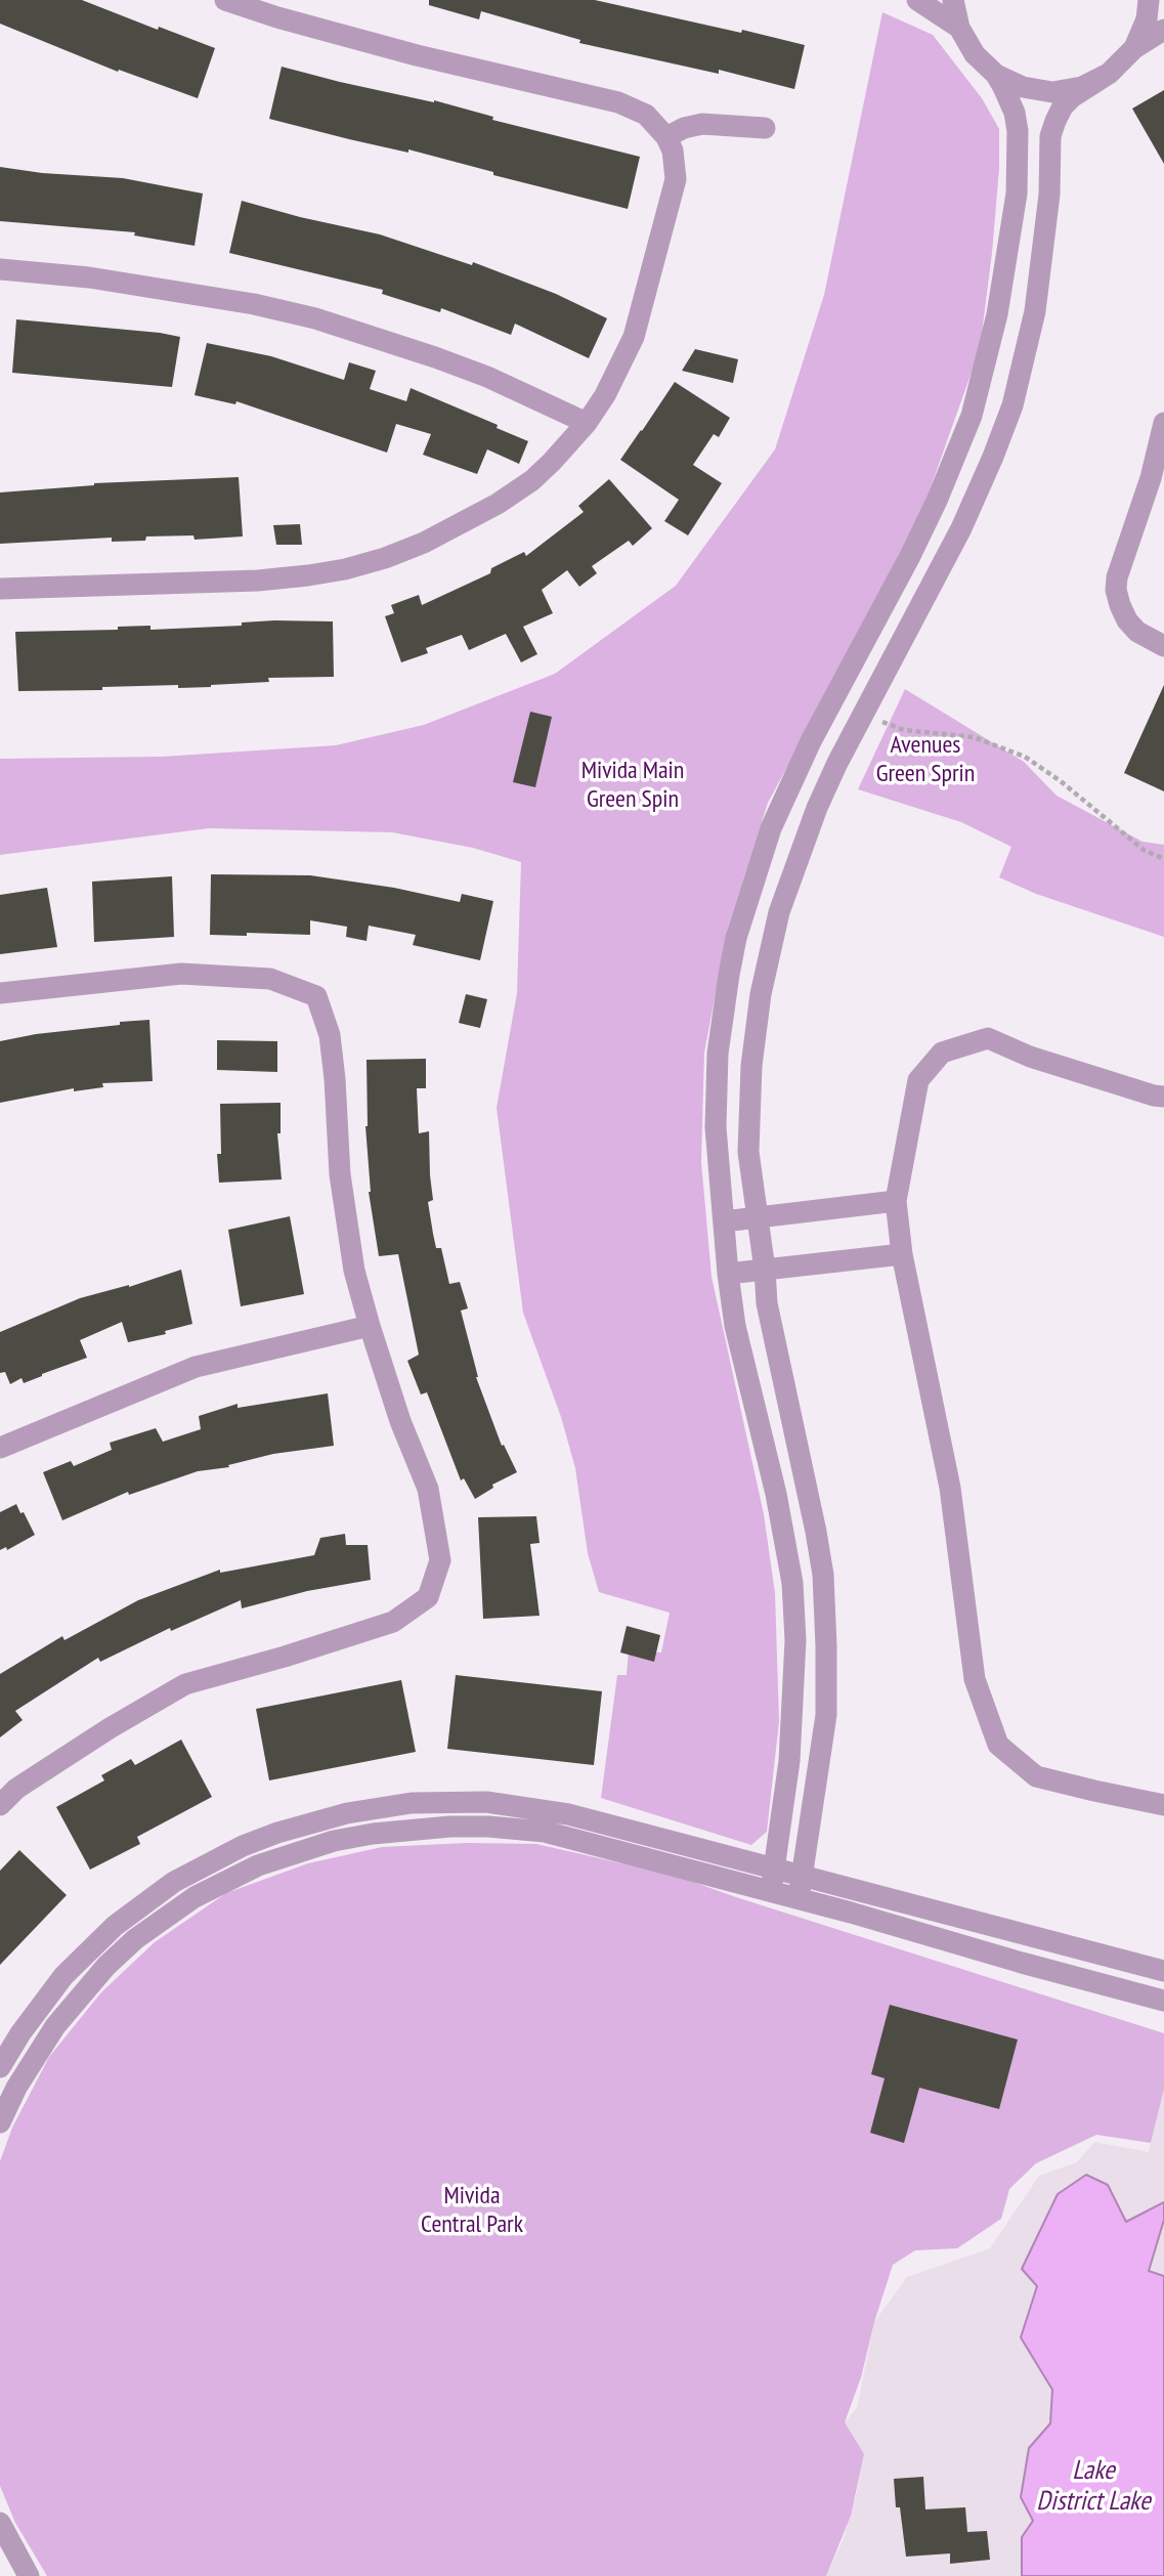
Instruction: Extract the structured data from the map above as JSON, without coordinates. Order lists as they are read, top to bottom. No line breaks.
{"water":["Lake District Lake"],"parks":["Avenues Green Sprin","Mivida Main Green Spin","Mivida Central Park"]}
